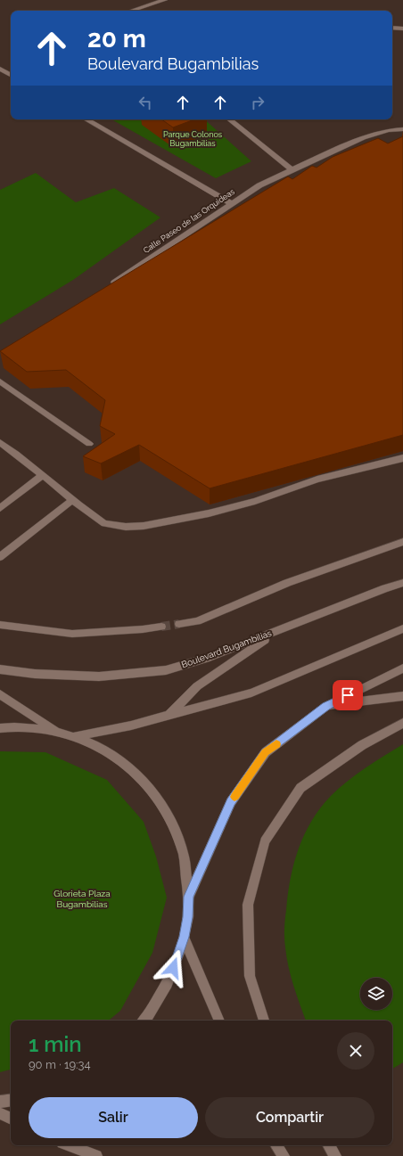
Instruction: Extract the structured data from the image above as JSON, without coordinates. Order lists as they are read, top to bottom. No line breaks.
{"streets":{"street":["Calle Paseo de las Orquideas","Boulevard Bugambilias"]},"parks":["Parque Colonos Bugambilias","Glorieta Plaza Bugambilias"],"page":{"turn":["20 m","Boulevard Bugambilias"],"heading":["1 min","90 m · 19:34"],"buttons":["Salir","Compartir"]}}
